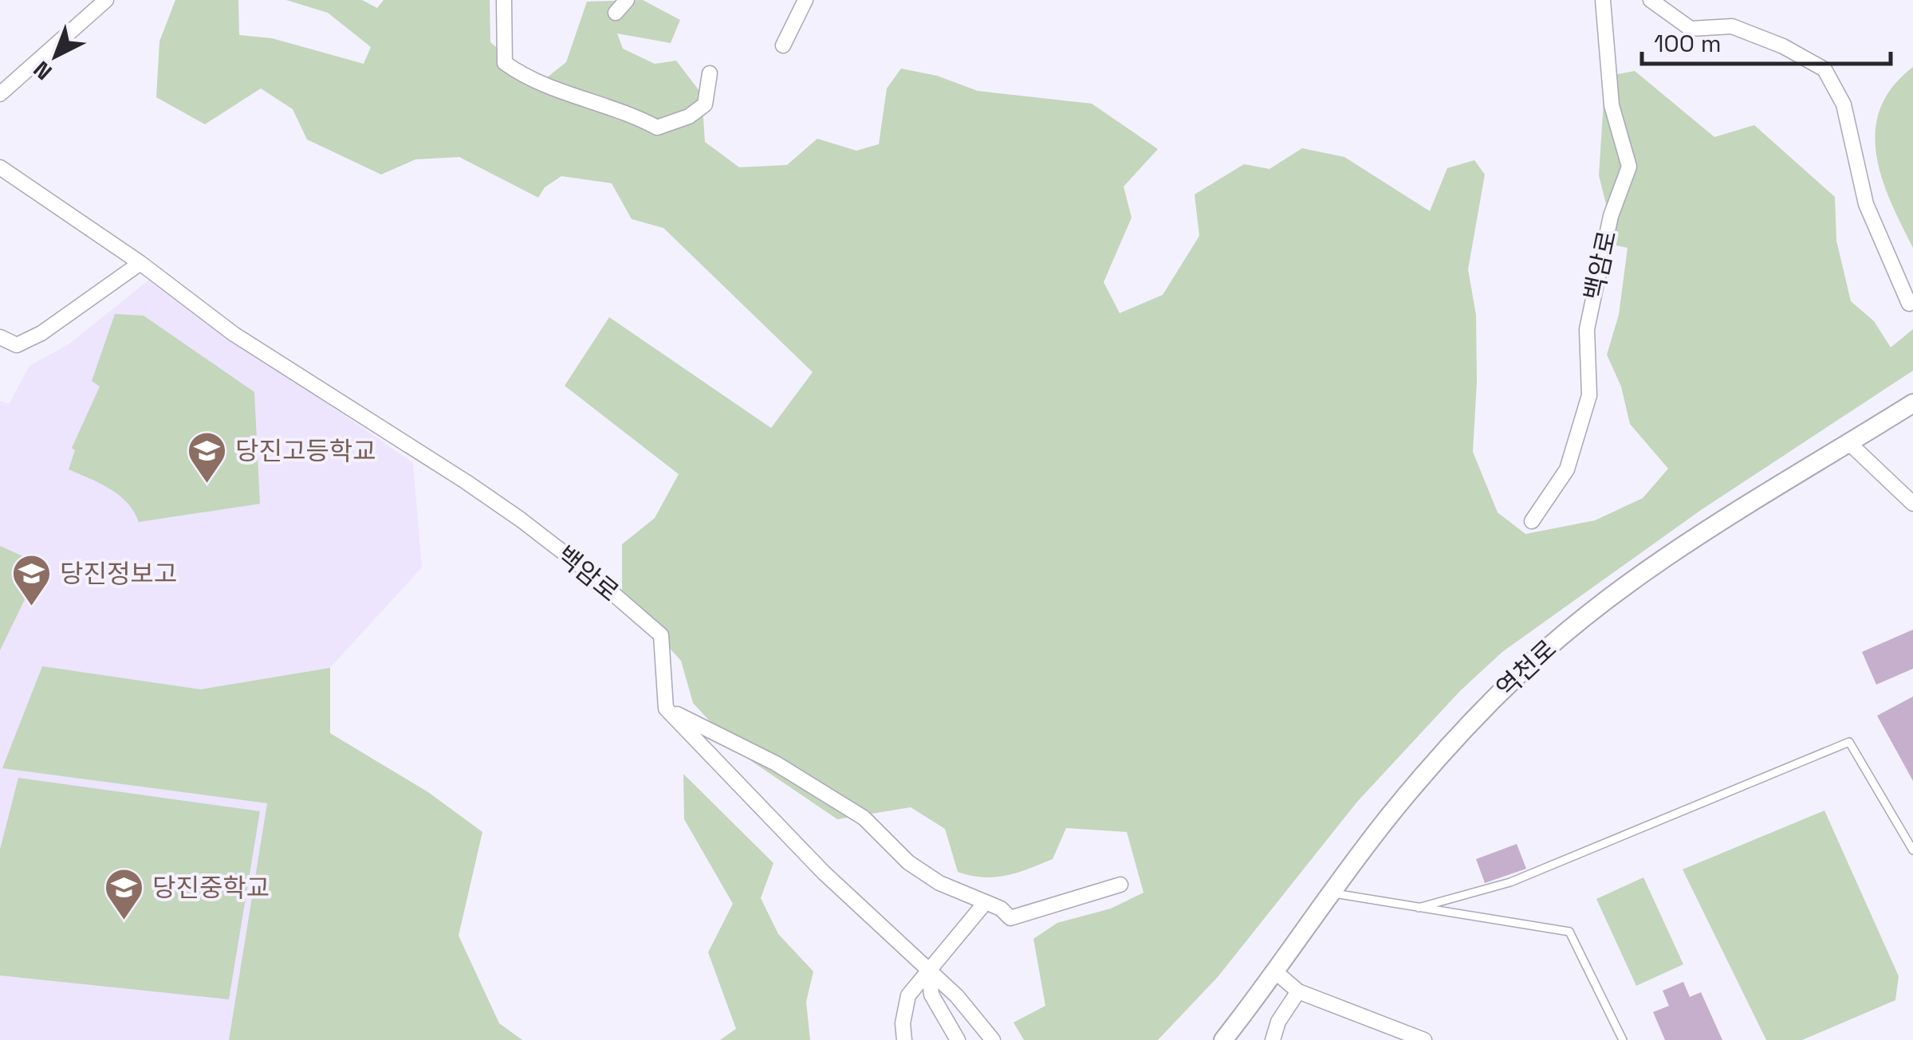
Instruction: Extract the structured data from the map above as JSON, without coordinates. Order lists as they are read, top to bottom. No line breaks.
{"streets":{"street":["백암로","역천로"]},"places":{"school or university":["당진고등학교","당진정보고","당진중학교"]},"scale_bar":"100 m","north":"bottom left"}
